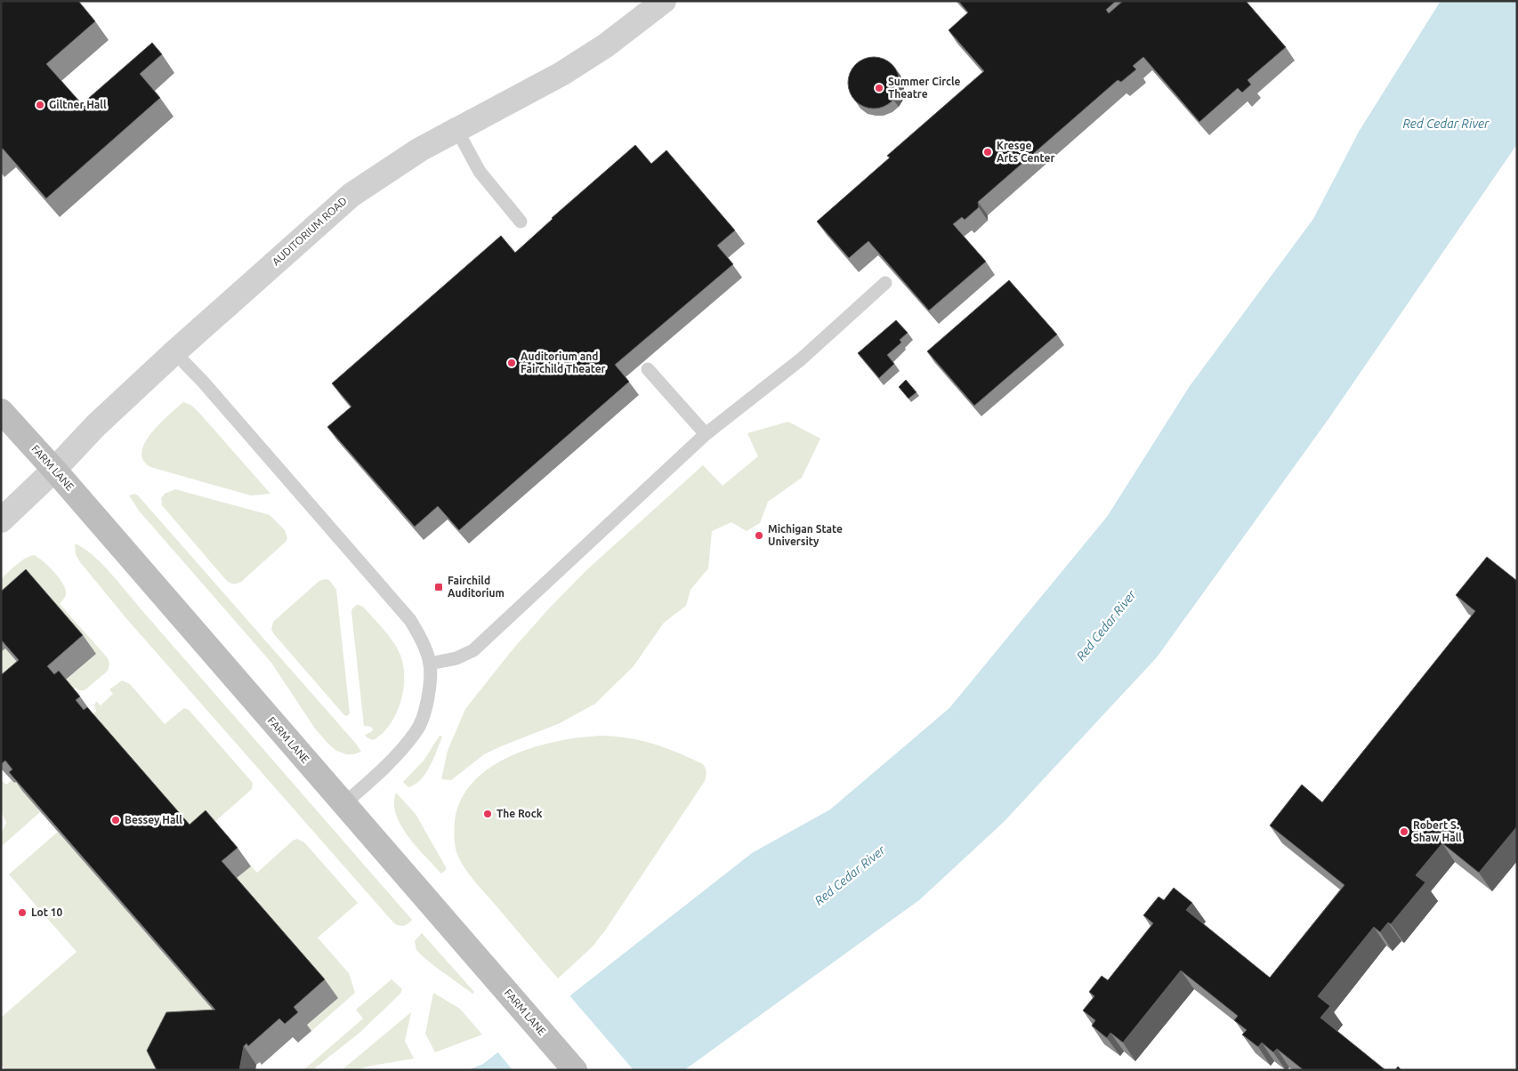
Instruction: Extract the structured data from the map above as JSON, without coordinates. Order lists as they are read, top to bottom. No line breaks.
{"streets":{"street":["AUDITORIUM ROAD","FARM LANE"]},"crossings":[["AUDITORIUM ROAD","FARM LANE"]],"water":["Red Cedar River"],"places":{"other":["Summer Circle Theatre","Giltner Hall","Kresge Arts Center","Auditorium and Fairchild Theater","Michigan State University","The Rock","Bessey Hall","Robert S. Shaw Hall","Lot 10"],"transit":["Fairchild Auditorium"]}}
